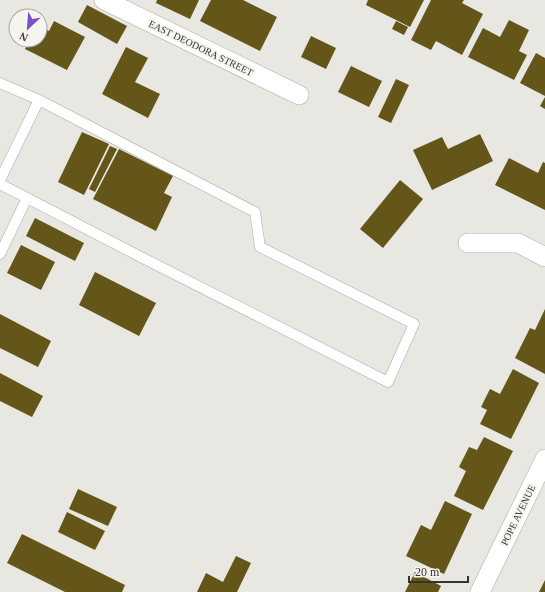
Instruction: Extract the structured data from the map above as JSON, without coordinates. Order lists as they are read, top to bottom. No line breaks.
{"streets":{"street":["EAST DEODORA STREET","POPE AVENUE"]},"scale_bar":"20 m","north":"bottom left"}
